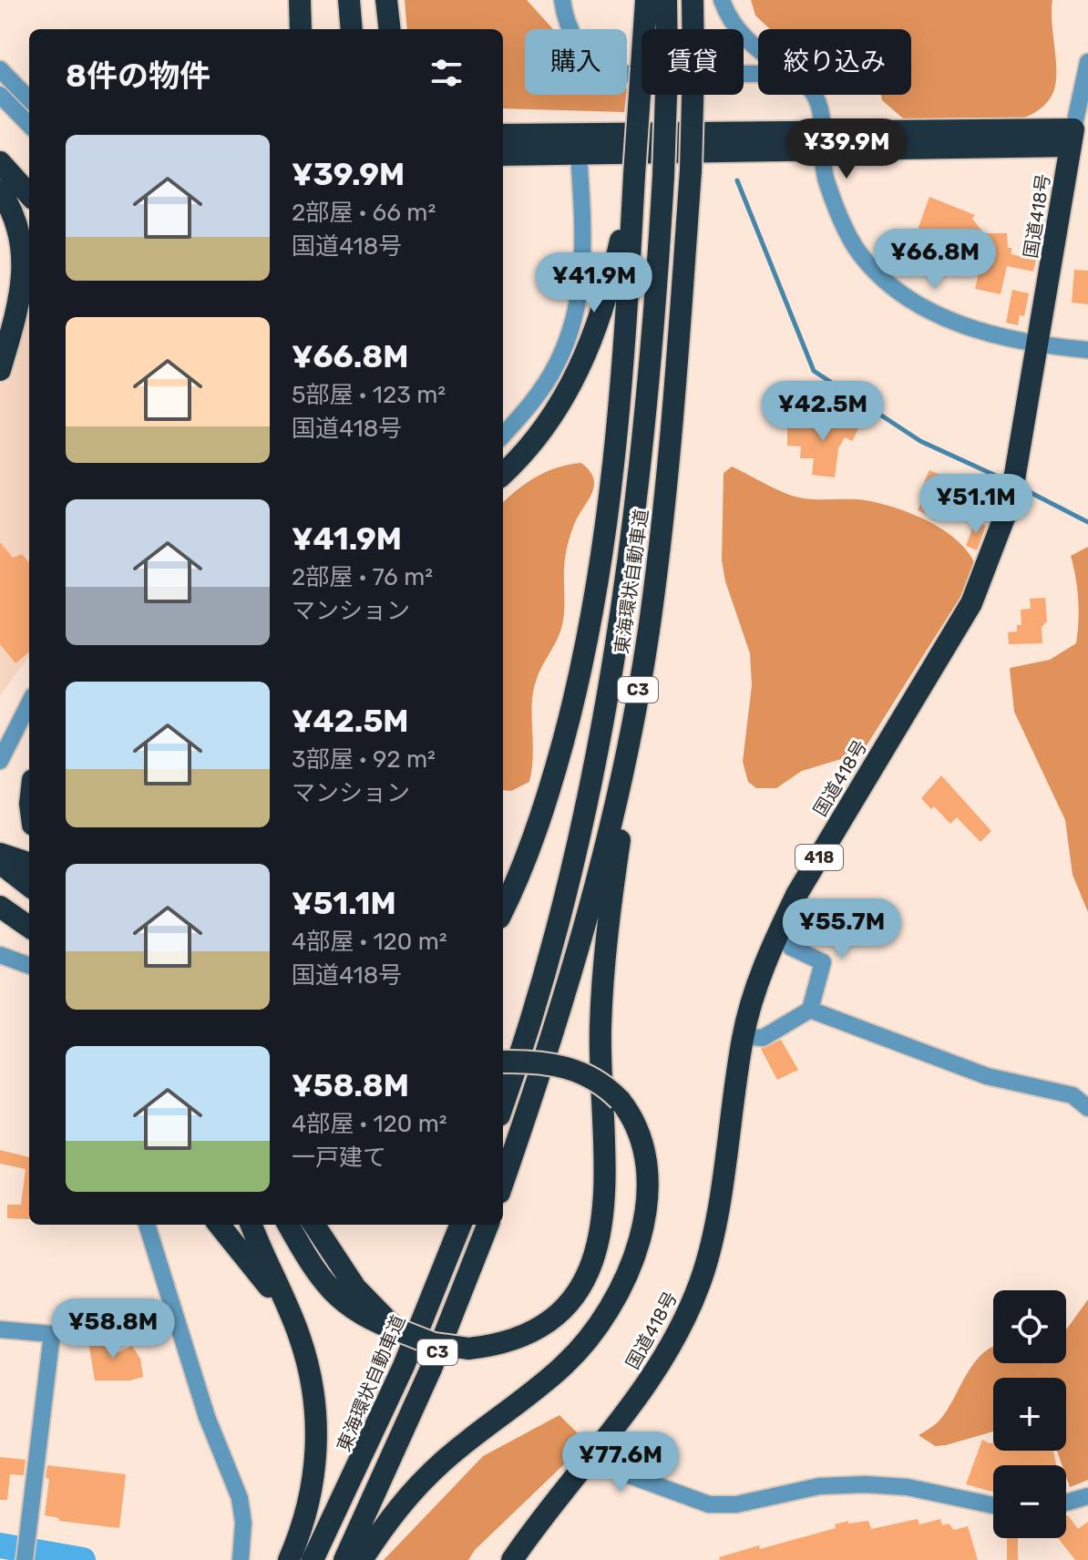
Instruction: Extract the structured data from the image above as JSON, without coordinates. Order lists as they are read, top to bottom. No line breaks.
{"streets":{"highway":["国道418号","東海環状自動車道","C3","418"]},"page":{"chip":["購入","賃貸","絞り込み"],"heading":"8件の物件","list":[{"name":"¥39.9M","note":"2部屋 · 66 m² · 国道418号"},{"name":"¥66.8M","note":"5部屋 · 123 m² · 国道418号"},{"name":"¥41.9M","note":"2部屋 · 76 m² · マンション"},{"name":"¥42.5M","note":"3部屋 · 92 m² · マンション"},{"name":"¥51.1M","note":"4部屋 · 120 m² · 国道418号"},{"name":"¥58.8M","note":"4部屋 · 120 m² · 一戸建て"}],"price":["¥39.9M","¥66.8M","¥41.9M","¥42.5M","¥51.1M","¥55.7M","¥58.8M","¥77.6M"],"map_buttons":["+","−"]}}
